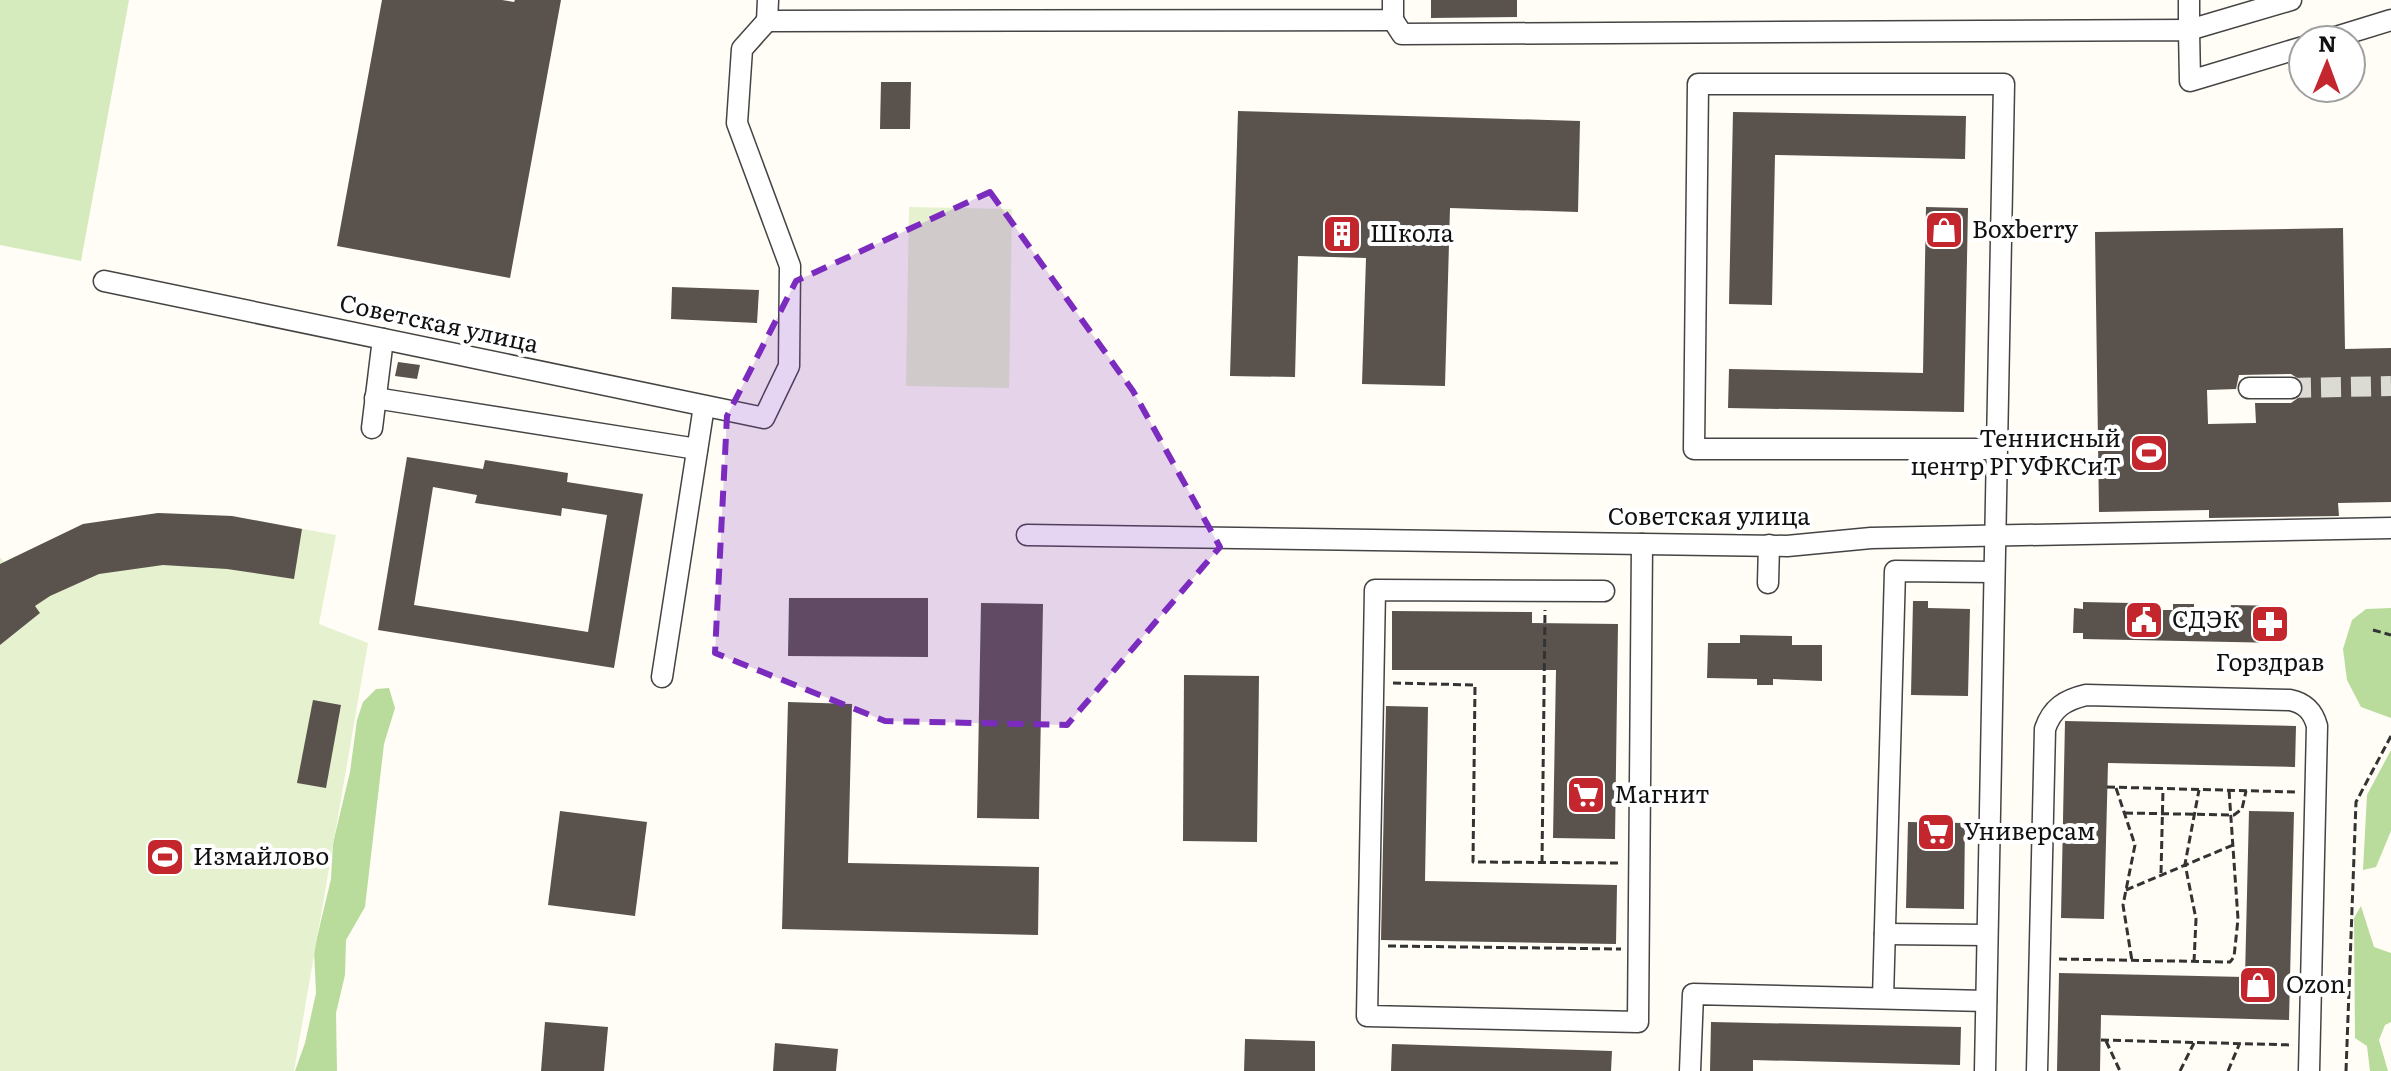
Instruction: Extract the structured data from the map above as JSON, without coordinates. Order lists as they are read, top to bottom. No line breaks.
{"streets":{"street":["Советская улица"]},"places":{"shop":["Boxberry","Ozon"],"building":["Школа"],"sports":["Теннисный центр РГУФКСиТ","Измайлово"],"public building":["СДЭК"],"pharmacy":["Горздрав"],"supermarket":["Магнит","Универсам"]},"north":"top"}
